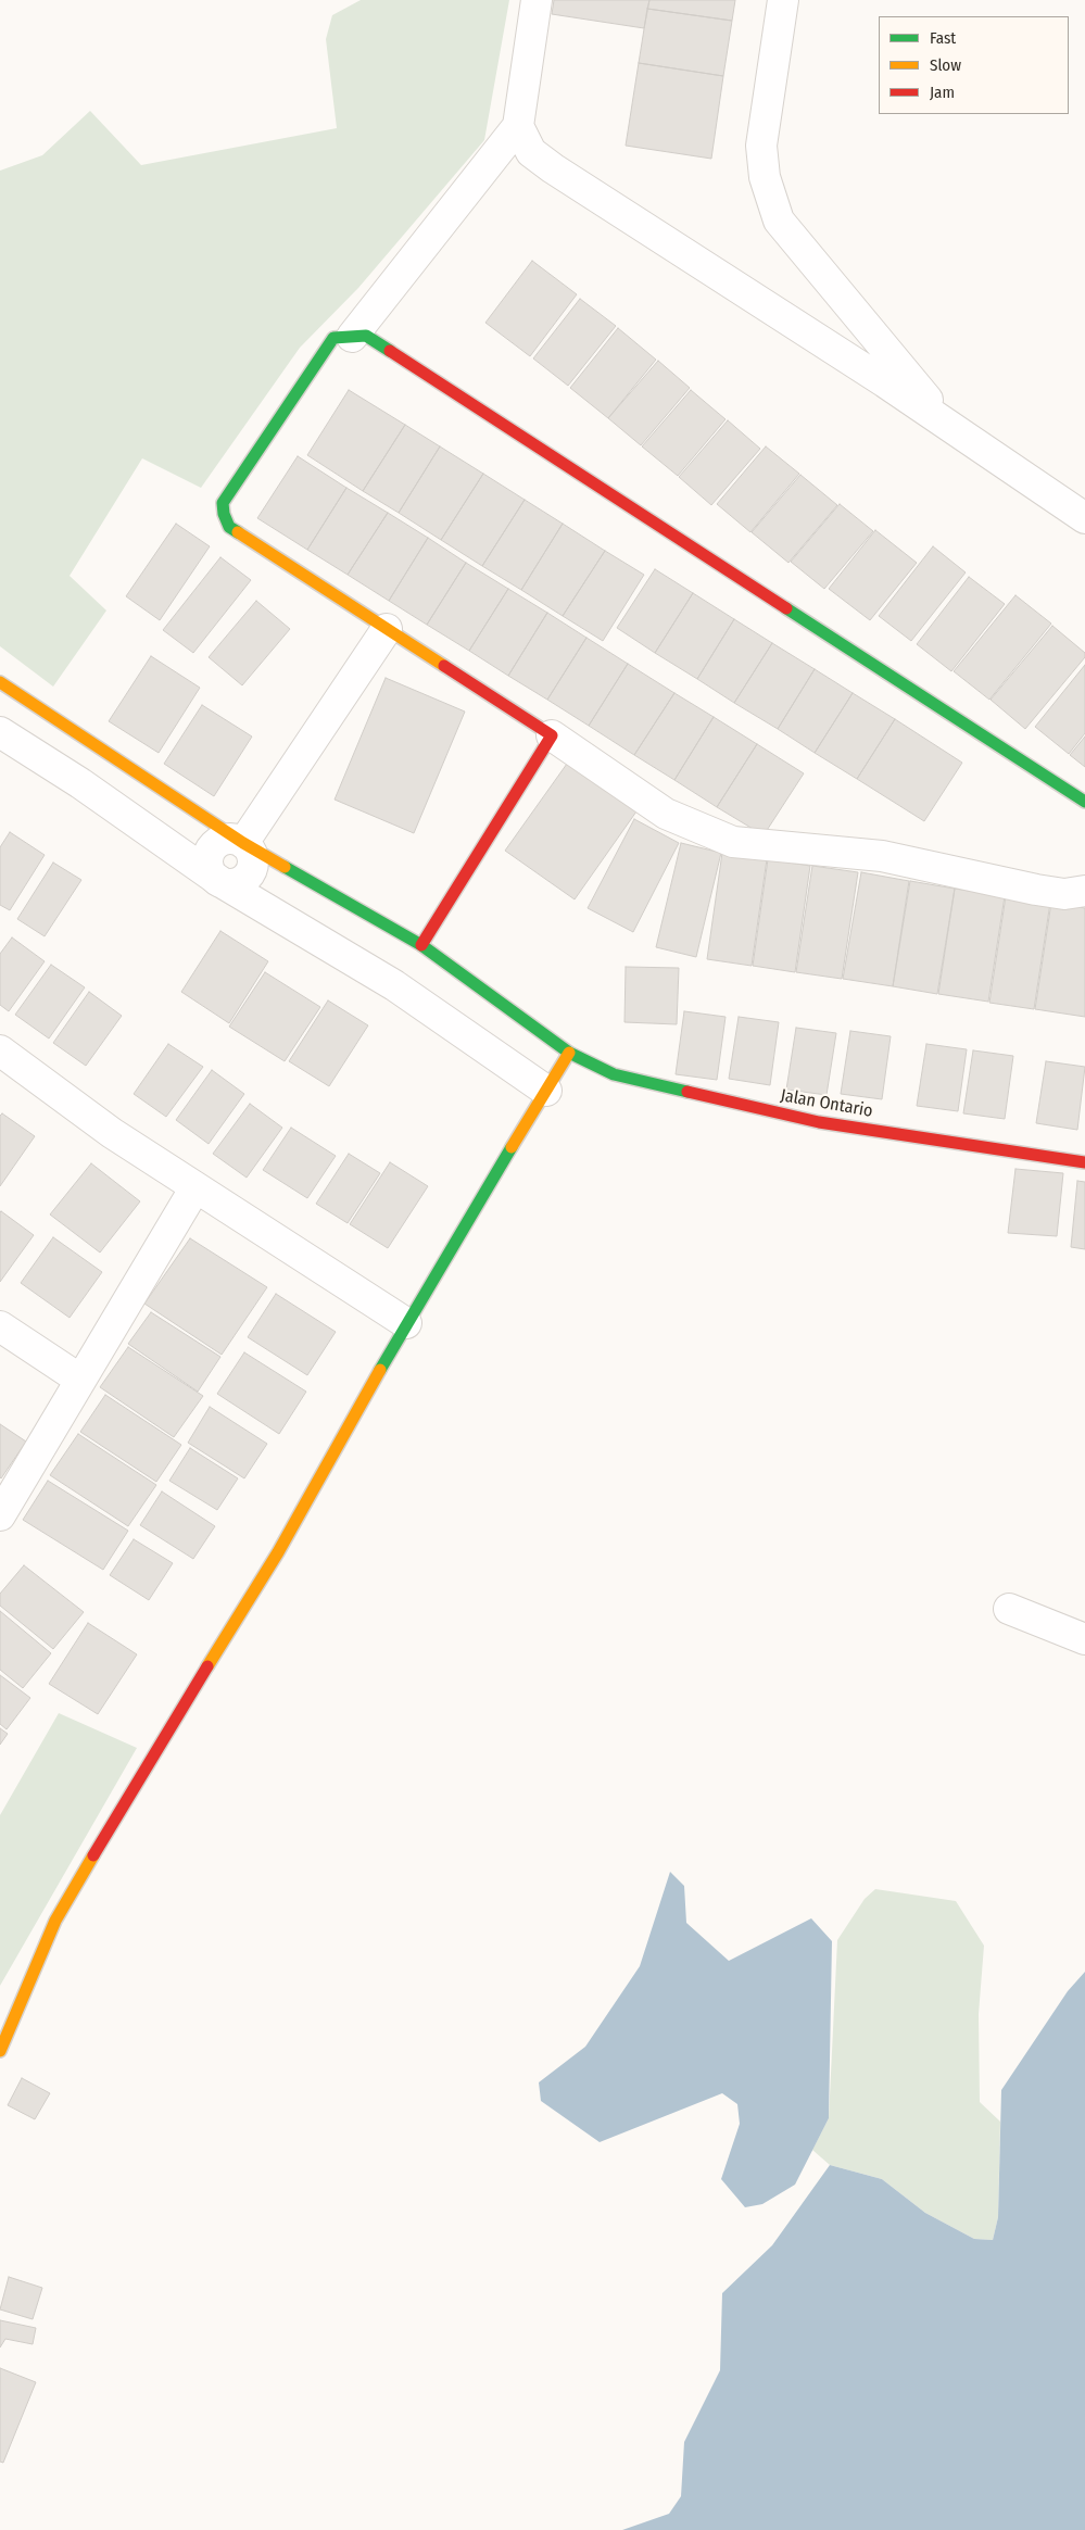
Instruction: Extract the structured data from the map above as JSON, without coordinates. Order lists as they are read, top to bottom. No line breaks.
{"streets":{"street":["Jalan Ontario"]},"legend":["Fast","Slow","Jam"]}
